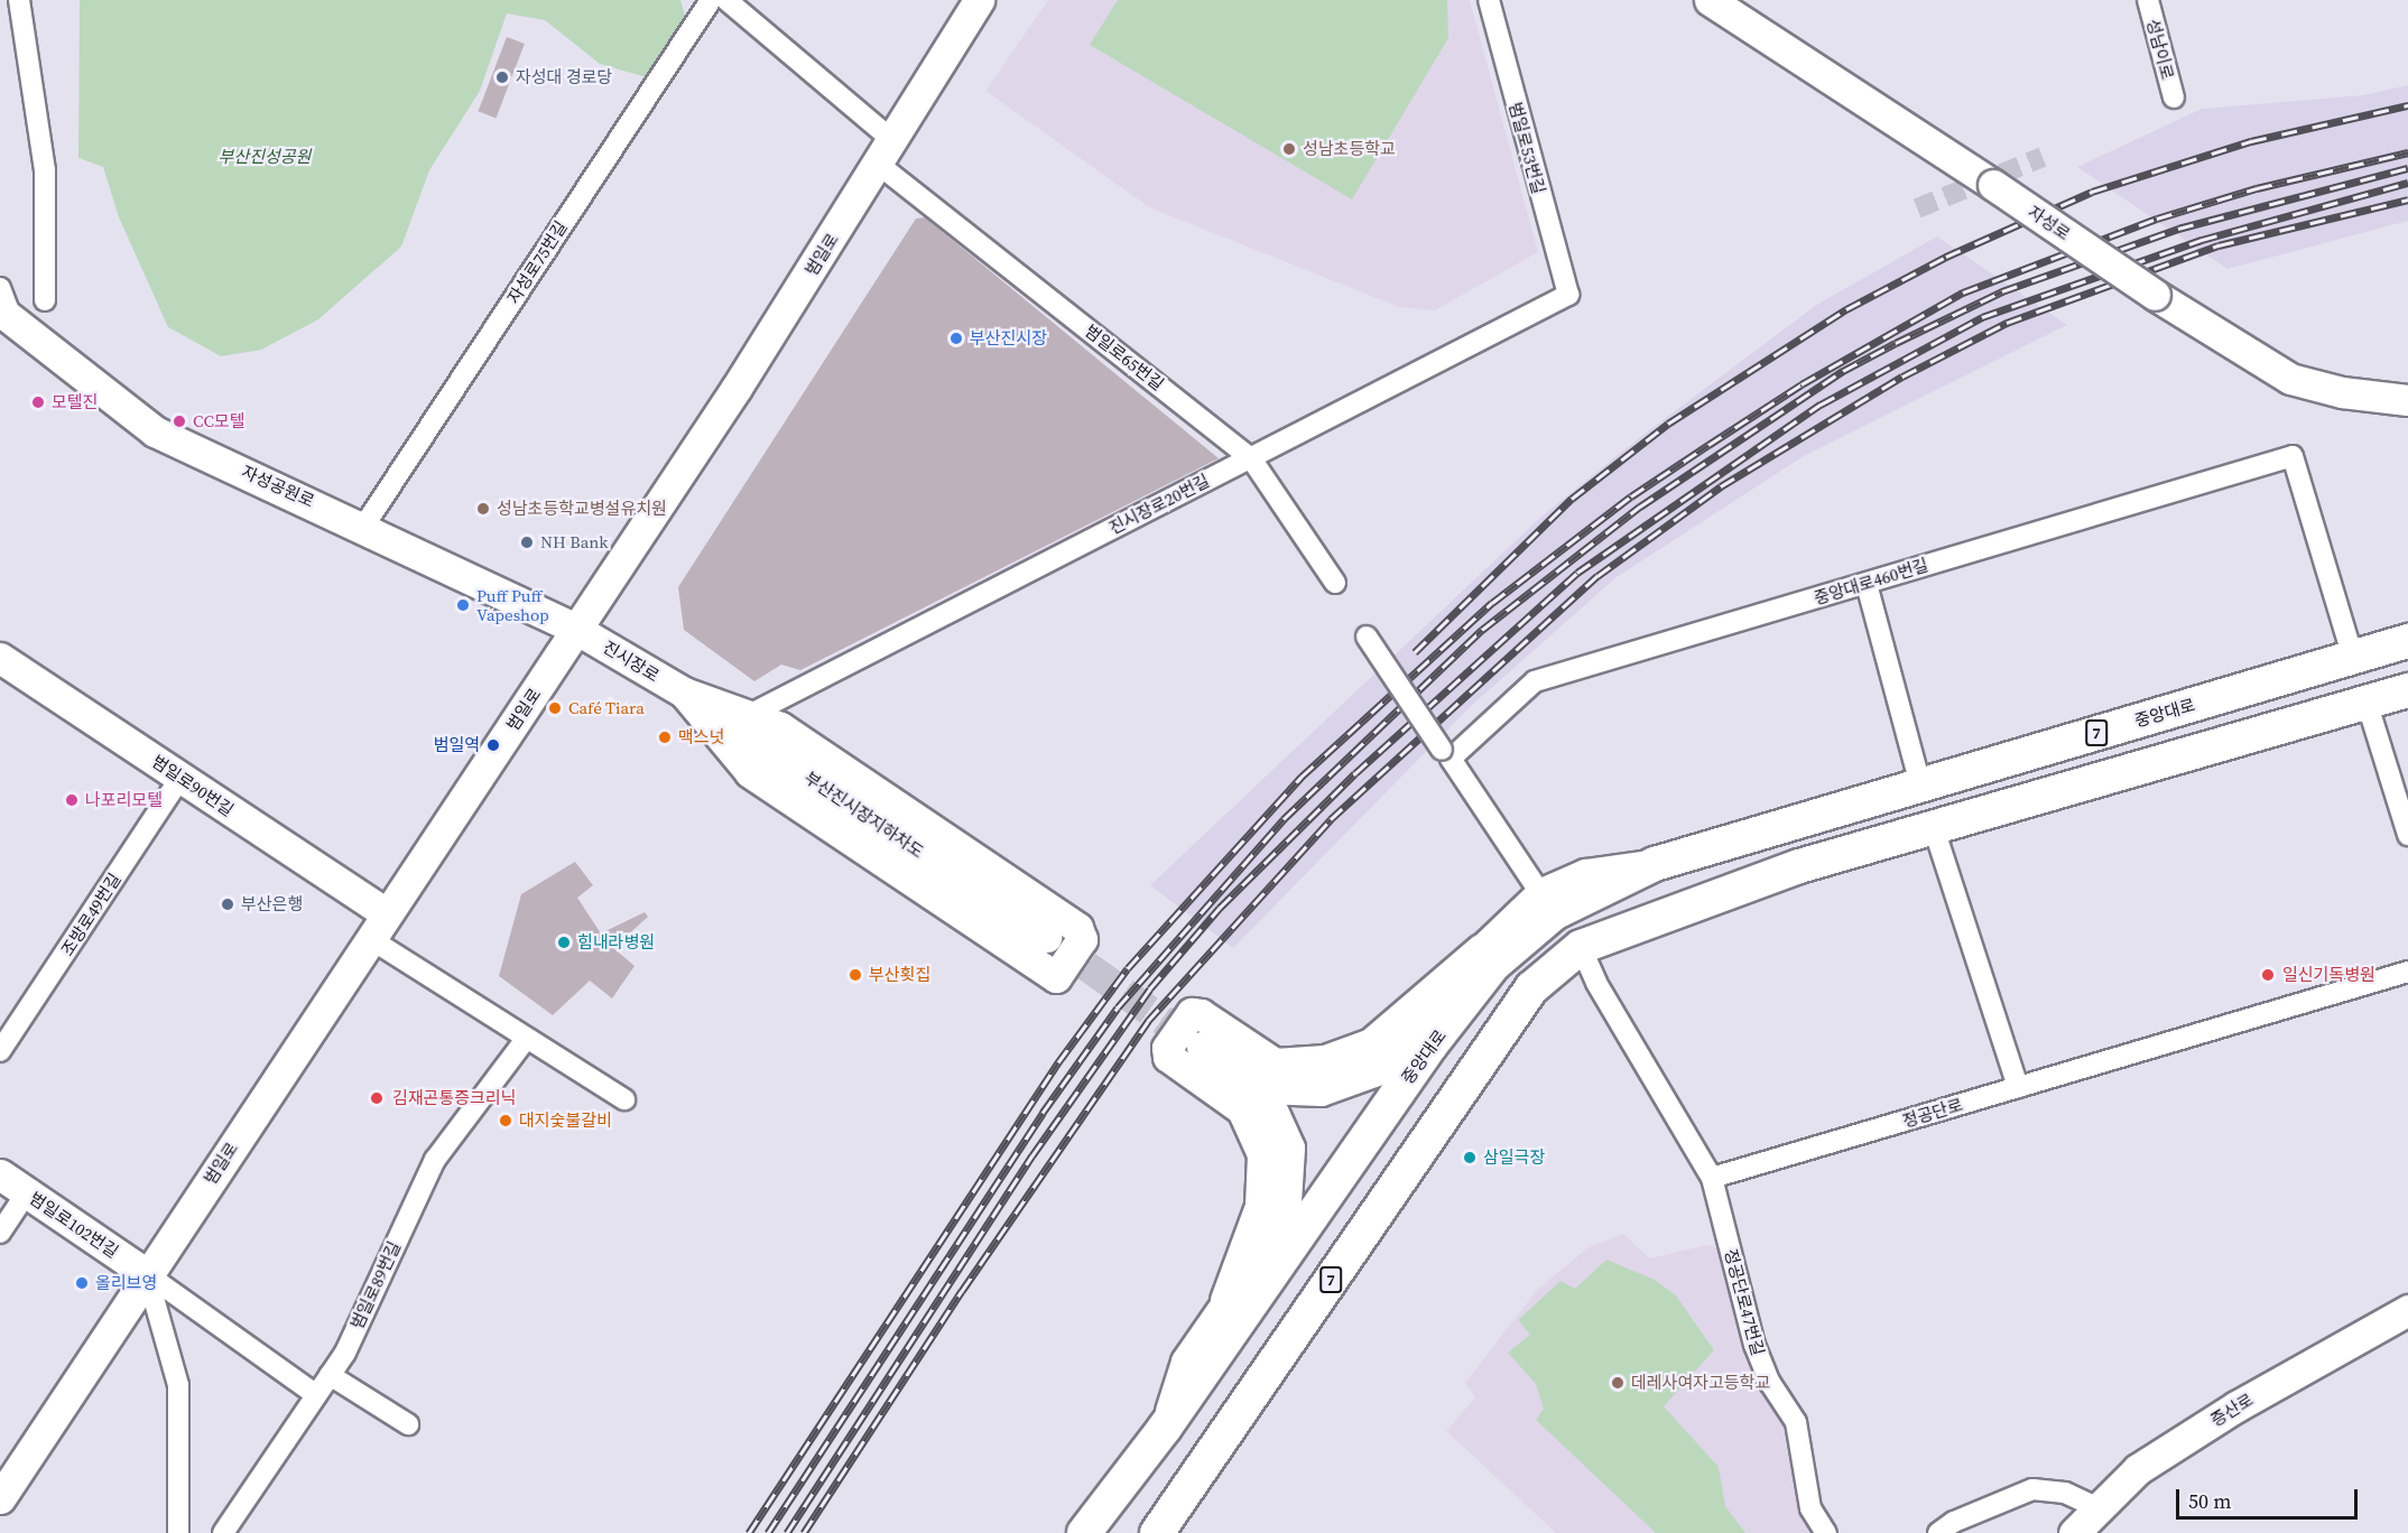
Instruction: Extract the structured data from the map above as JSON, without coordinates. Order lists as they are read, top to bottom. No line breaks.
{"streets":{"main road":["자성로","범일로","자성공원로","진시장로","중앙대로","7","범일로90번길","부산진시장지하차도","범일로102번길","증산로"],"street":["성남이로","범일로53번길","자성로75번길","범일로65번길","진시장로20번길","중앙대로460번길","조방로49번길","정공단로","범일로89번길","정공단로47번길"]},"crossings":[["범일로53번길","진시장로20번길"],["범일로","범일로65번길"],["범일로","자성공원로"],["범일로","진시장로"],["범일로","범일로90번길"],["범일로","범일로102번길"],["자성로75번길","자성공원로"],["범일로65번길","진시장로20번길"],["자성공원로","진시장로"],["중앙대로460번길","중앙대로"],["진시장로","부산진시장지하차도"],["범일로90번길","조방로49번길"],["정공단로","정공단로47번길"]],"parks":["부산진성공원"],"places":["자성대 경로당","성남초등학교","부산진시장","모텔진","CC모텔","성남초등학교병설유치원","NH Bank","Puff Puff Vapeshop","Café Tiara","맥스넛","범일역","나포리모텔","부산은행","힘내라병원","부산횟집","일신기독병원","김재곤통증크리닉","대지숯불갈비","삼일극장","올리브영","데레사여자고등학교"],"scale_bar":"50 m"}
